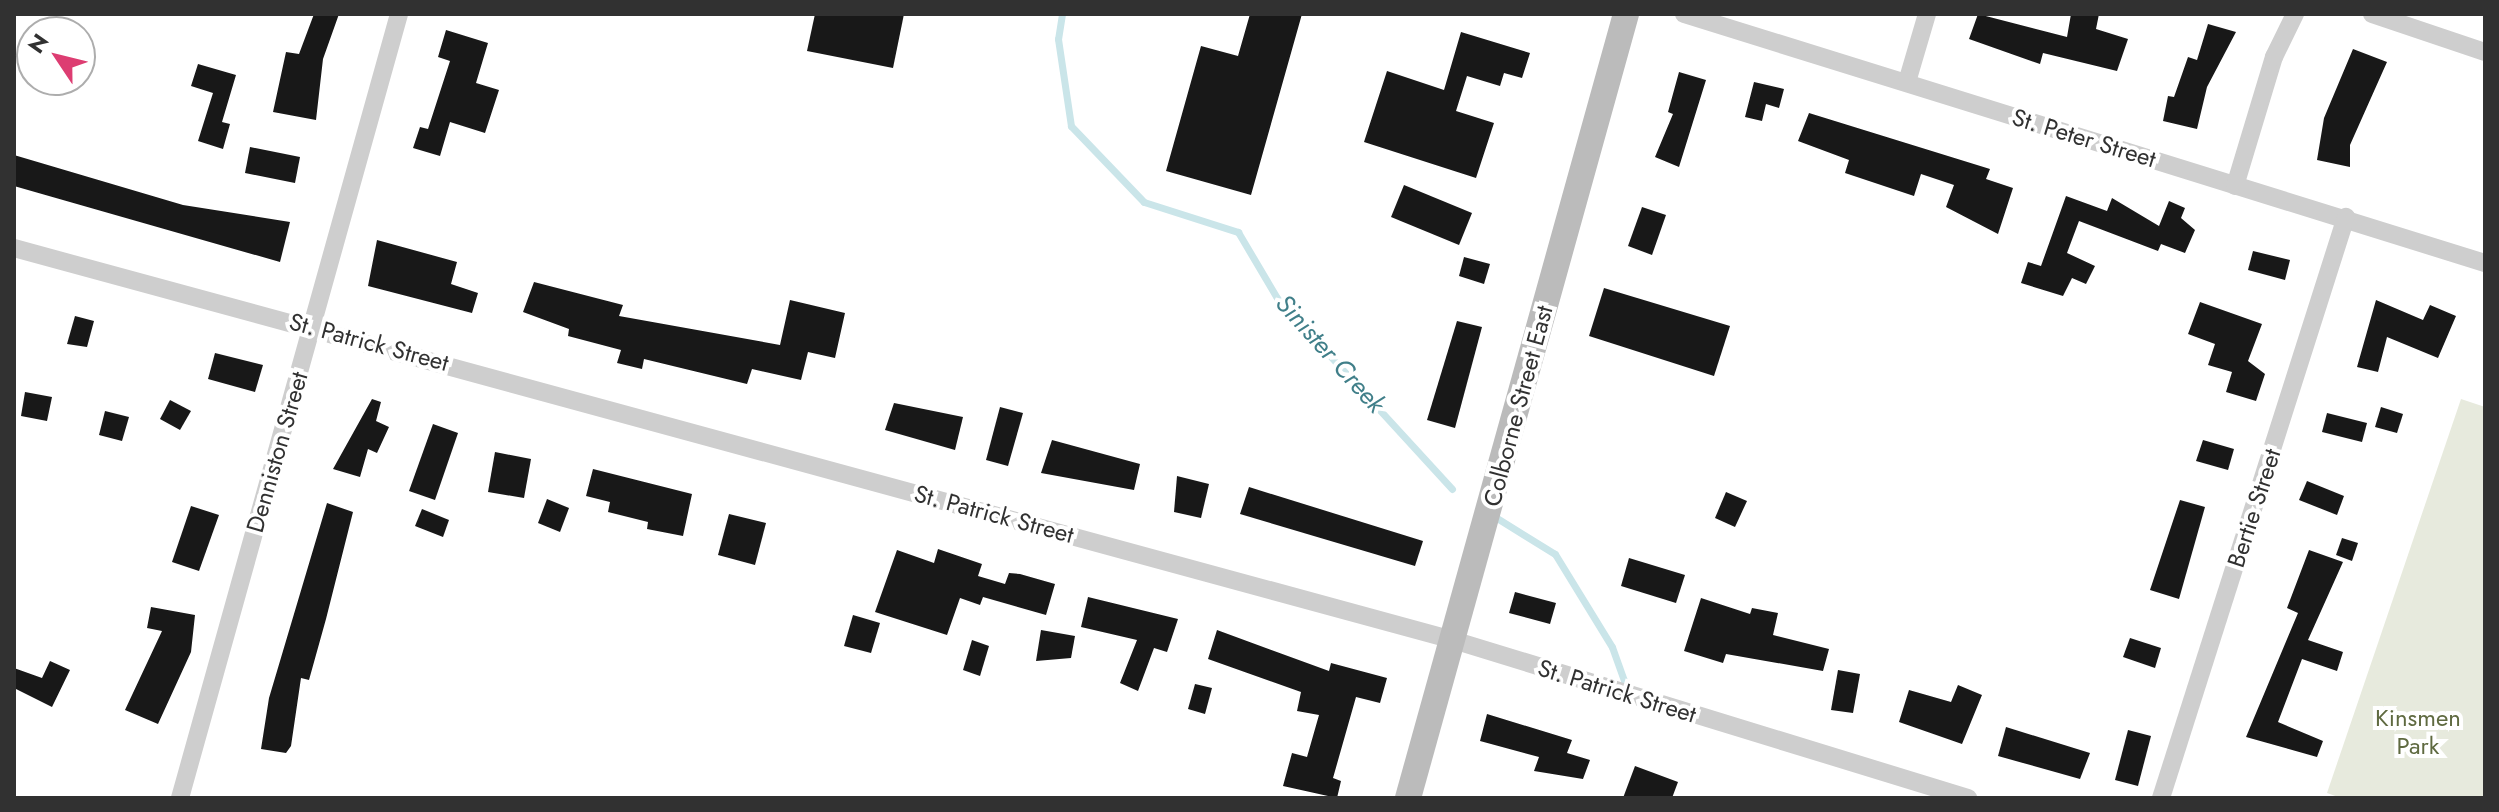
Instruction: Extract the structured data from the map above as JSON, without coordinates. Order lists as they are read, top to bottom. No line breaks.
{"streets":{"main road":["Colborne Street East"],"street":["St. Peter Street","St. Patrick Street","Denniston Street","Bertie Street"]},"crossings":[["St. Peter Street","Bertie Street"],["St. Patrick Street","Colborne Street East"],["St. Patrick Street","Denniston Street"]],"water":["Sinister Creek"],"parks":["Kinsmen Park"],"north":"top left"}
